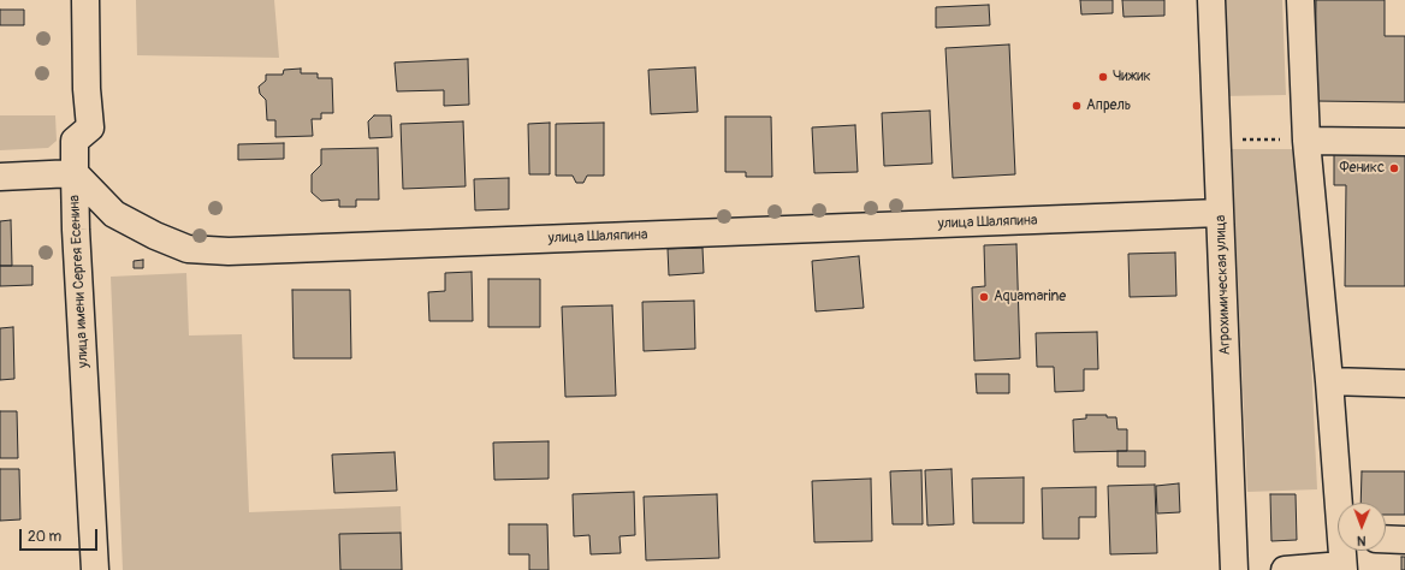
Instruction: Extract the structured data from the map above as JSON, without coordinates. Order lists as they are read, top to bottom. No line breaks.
{"streets":{"street":["улица Шаляпина","улица имени Сергея Есенина","Агрохимическая улица"]},"crossings":[["улица Шаляпина","улица имени Сергея Есенина"],["улица Шаляпина","Агрохимическая улица"]],"places":["Чижик","Апрель","Феникс","Aquamarine"],"scale_bar":"20 m","north":"bottom"}
